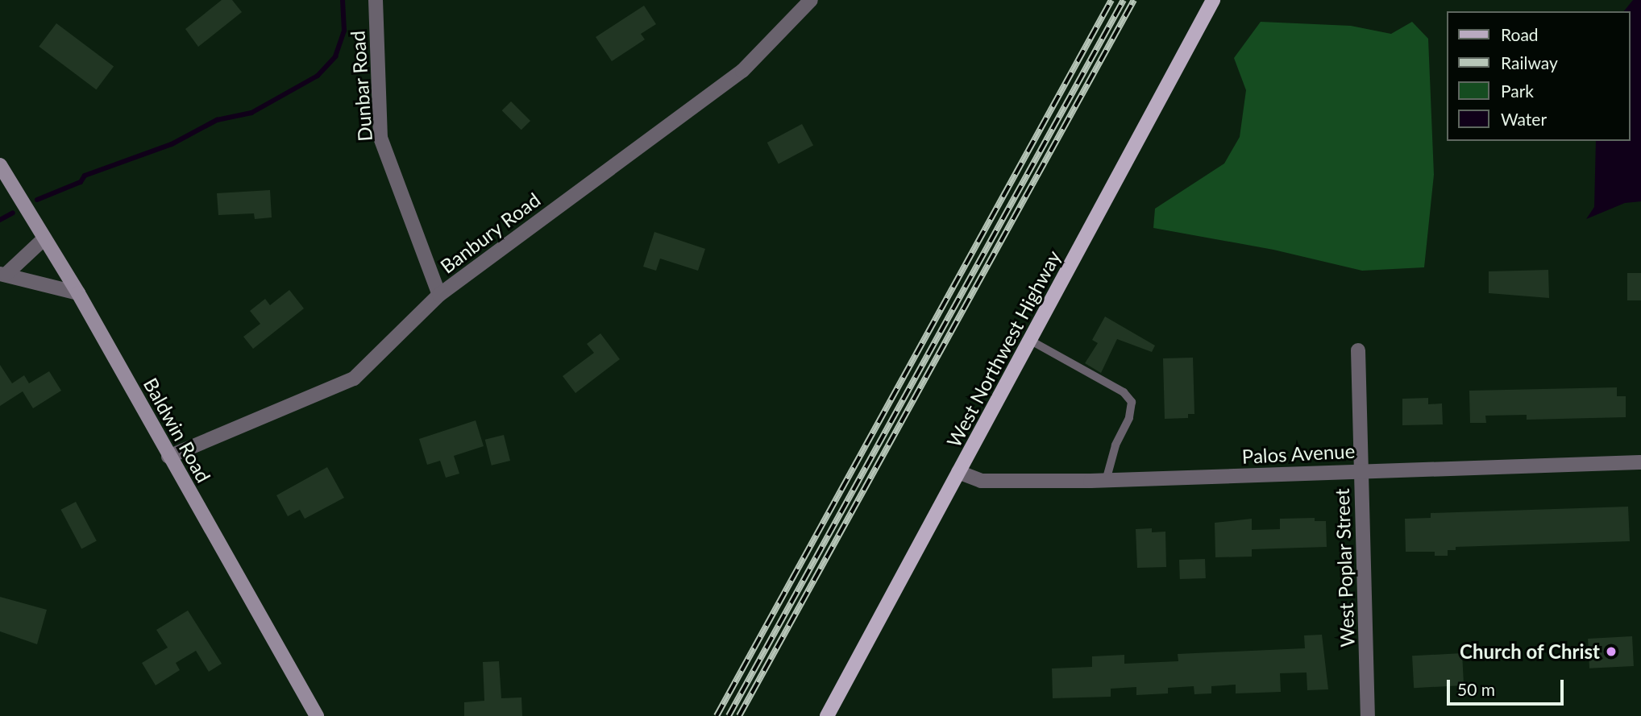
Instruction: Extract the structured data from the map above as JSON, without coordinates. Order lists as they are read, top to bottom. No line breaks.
{"streets":{"main road":["West Northwest Highway"],"street":["Dunbar Road","Banbury Road","Baldwin Road","Palos Avenue","West Poplar Street"]},"crossings":[["Dunbar Road","Banbury Road"],["Banbury Road","Baldwin Road"],["West Northwest Highway","Palos Avenue"],["Palos Avenue","West Poplar Street"]],"places":["Church of Christ"],"legend":["Road","Railway","Park","Water"],"scale_bar":"50 m"}
